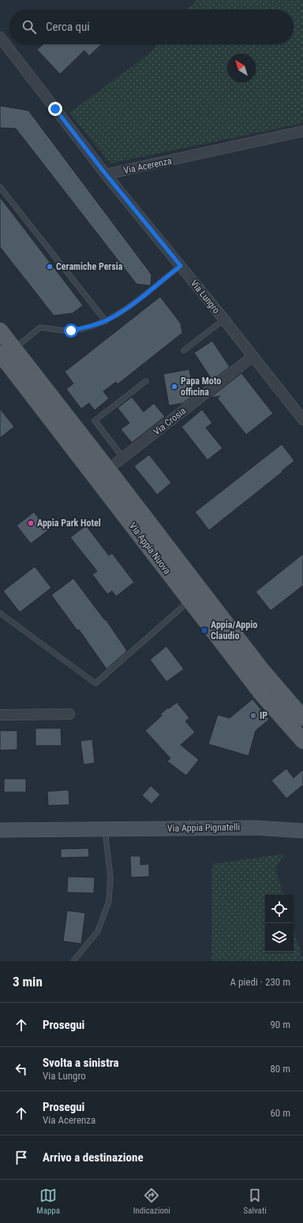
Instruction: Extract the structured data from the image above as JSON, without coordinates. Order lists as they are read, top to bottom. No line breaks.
{"streets":{"main road":["Via Appia Nuova","Via Appia Pignatelli"],"street":["Via Acerenza","Via Lungro","Via Crosia"]},"crossings":[["Via Acerenza","Via Lungro"],["Via Lungro","Via Crosia"]],"places":{"other":["Ceramiche Persia","Papa Moto officina","Appia Park Hotel","IP"],"transit":["Appia/Appio Claudio"]},"north":"top left","page":{"search":"Cerca qui","heading":["3 min","A piedi · 230 m"],"list":[["Prosegui","90 m"],["Svolta a sinistra","Via Lungro","80 m"],["Prosegui","Via Acerenza","60 m"],"Arrivo a destinazione"],"nav":["Mappa","Indicazioni","Salvati"]}}
